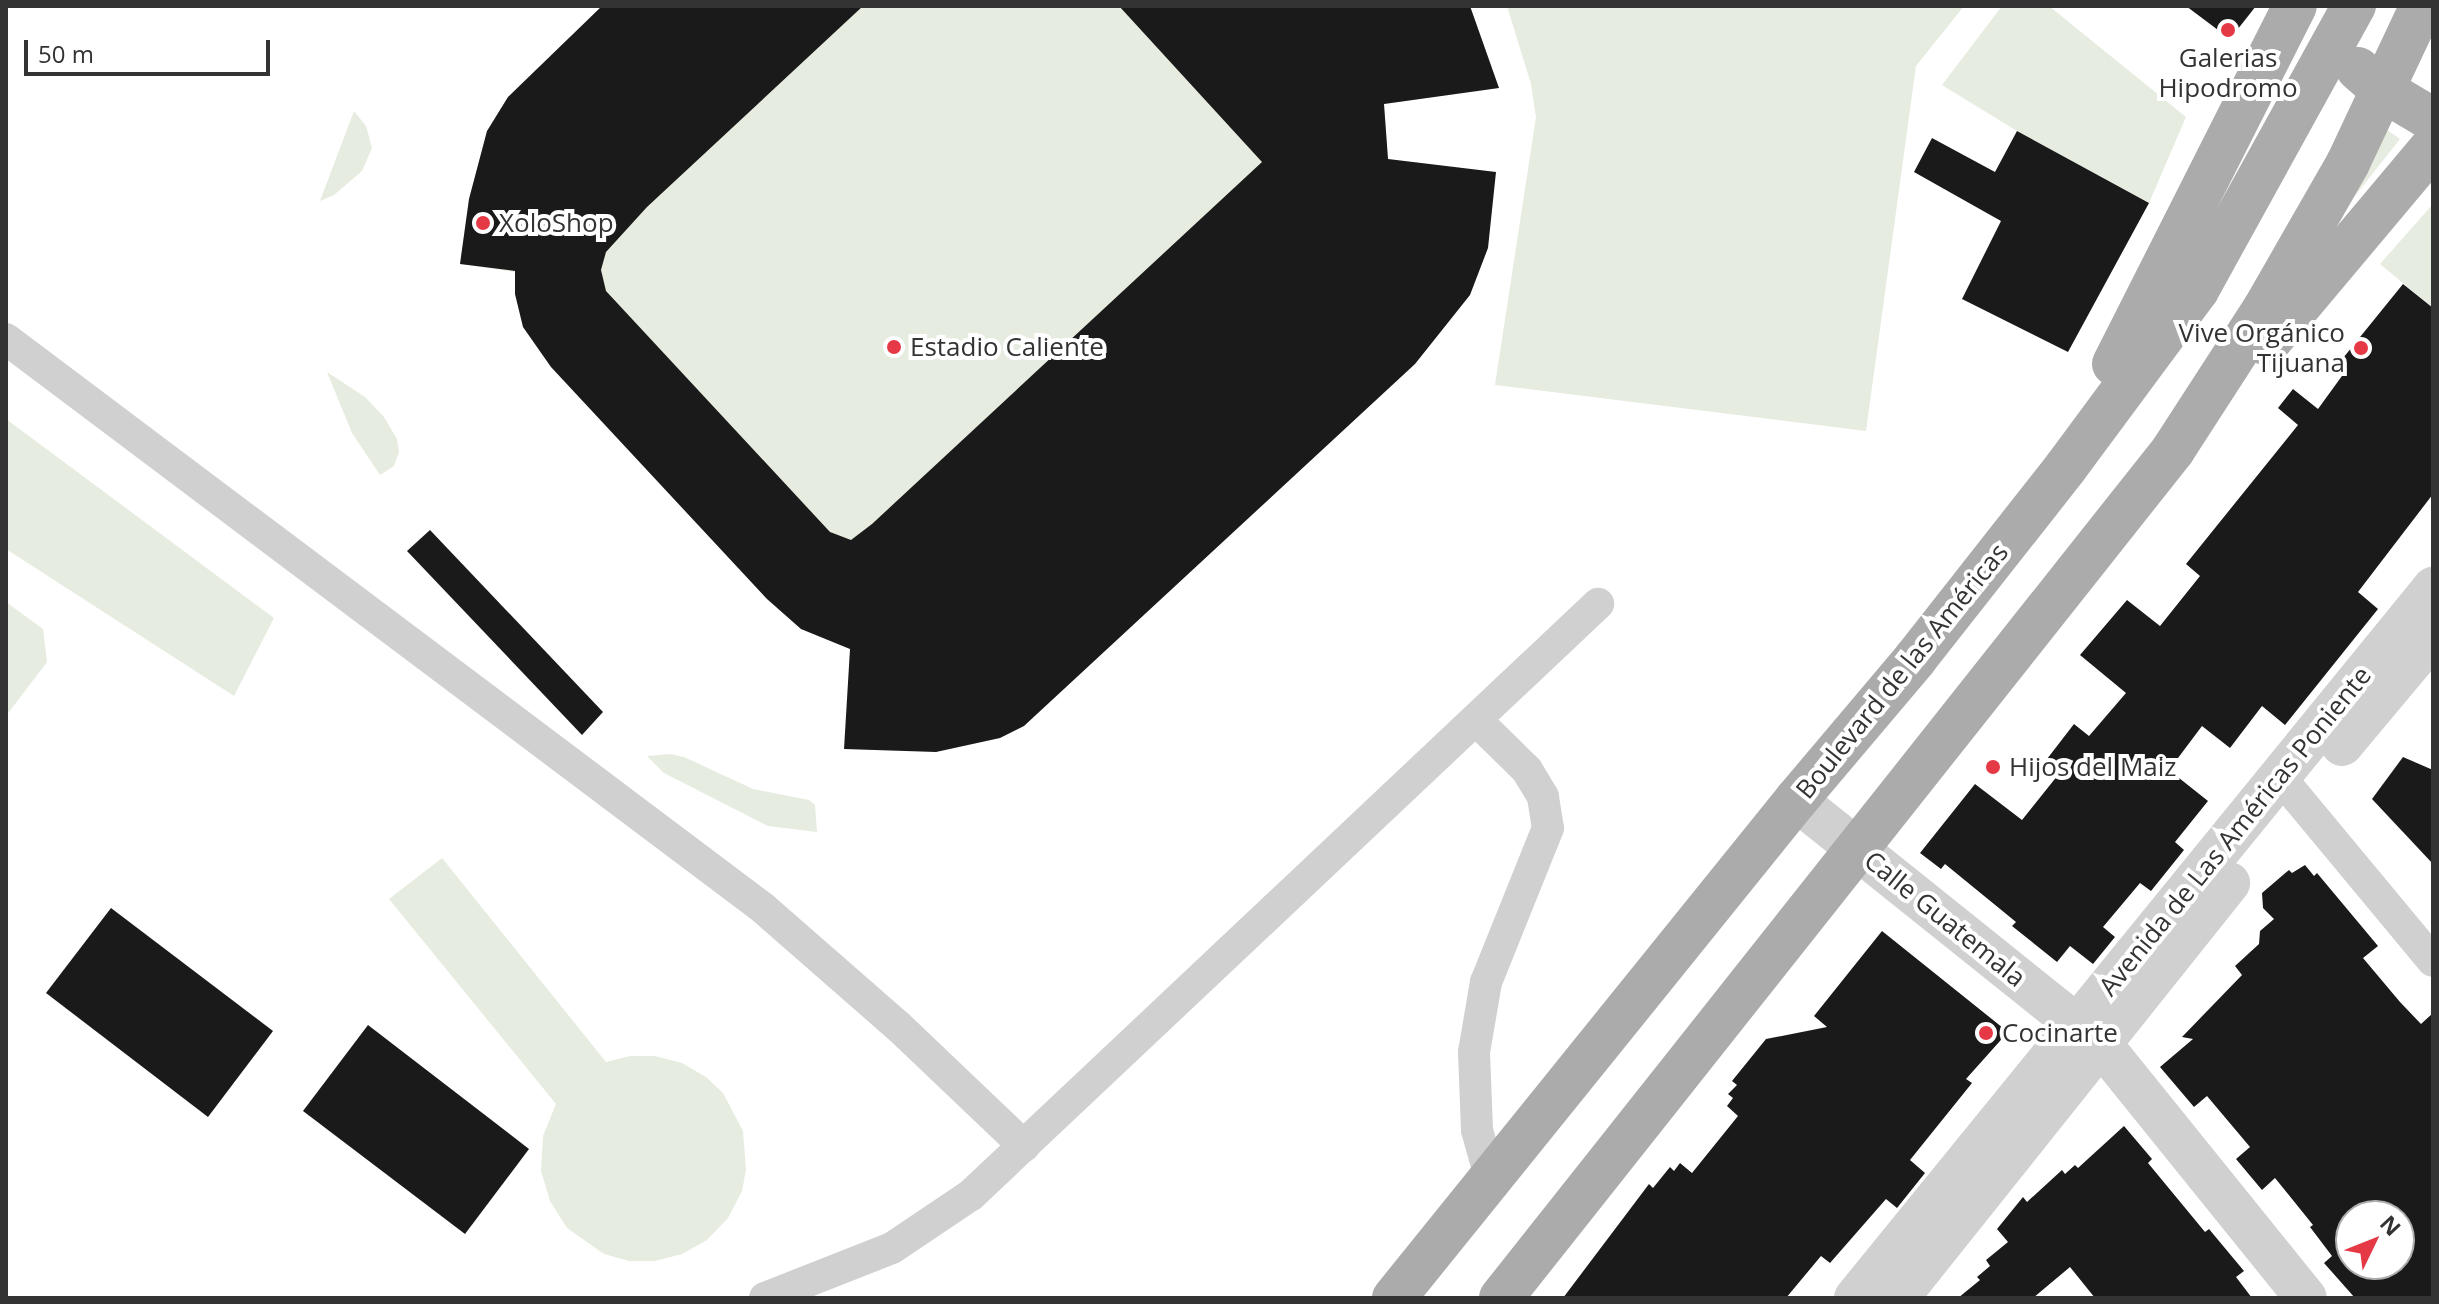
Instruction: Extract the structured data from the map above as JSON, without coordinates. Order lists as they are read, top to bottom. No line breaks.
{"streets":{"main road":["Boulevard de las Américas"],"street":["Avenida de Las Américas Poniente","Calle Guatemala"]},"crossings":[["Boulevard de las Américas","Calle Guatemala"],["Avenida de Las Américas Poniente","Calle Guatemala"]],"places":["Galerias Hipodromo","XoloShop","Estadio Caliente","Vive Orgánico Tijuana","Hijos del Maiz","Cocinarte"],"scale_bar":"50 m","north":"top right"}
